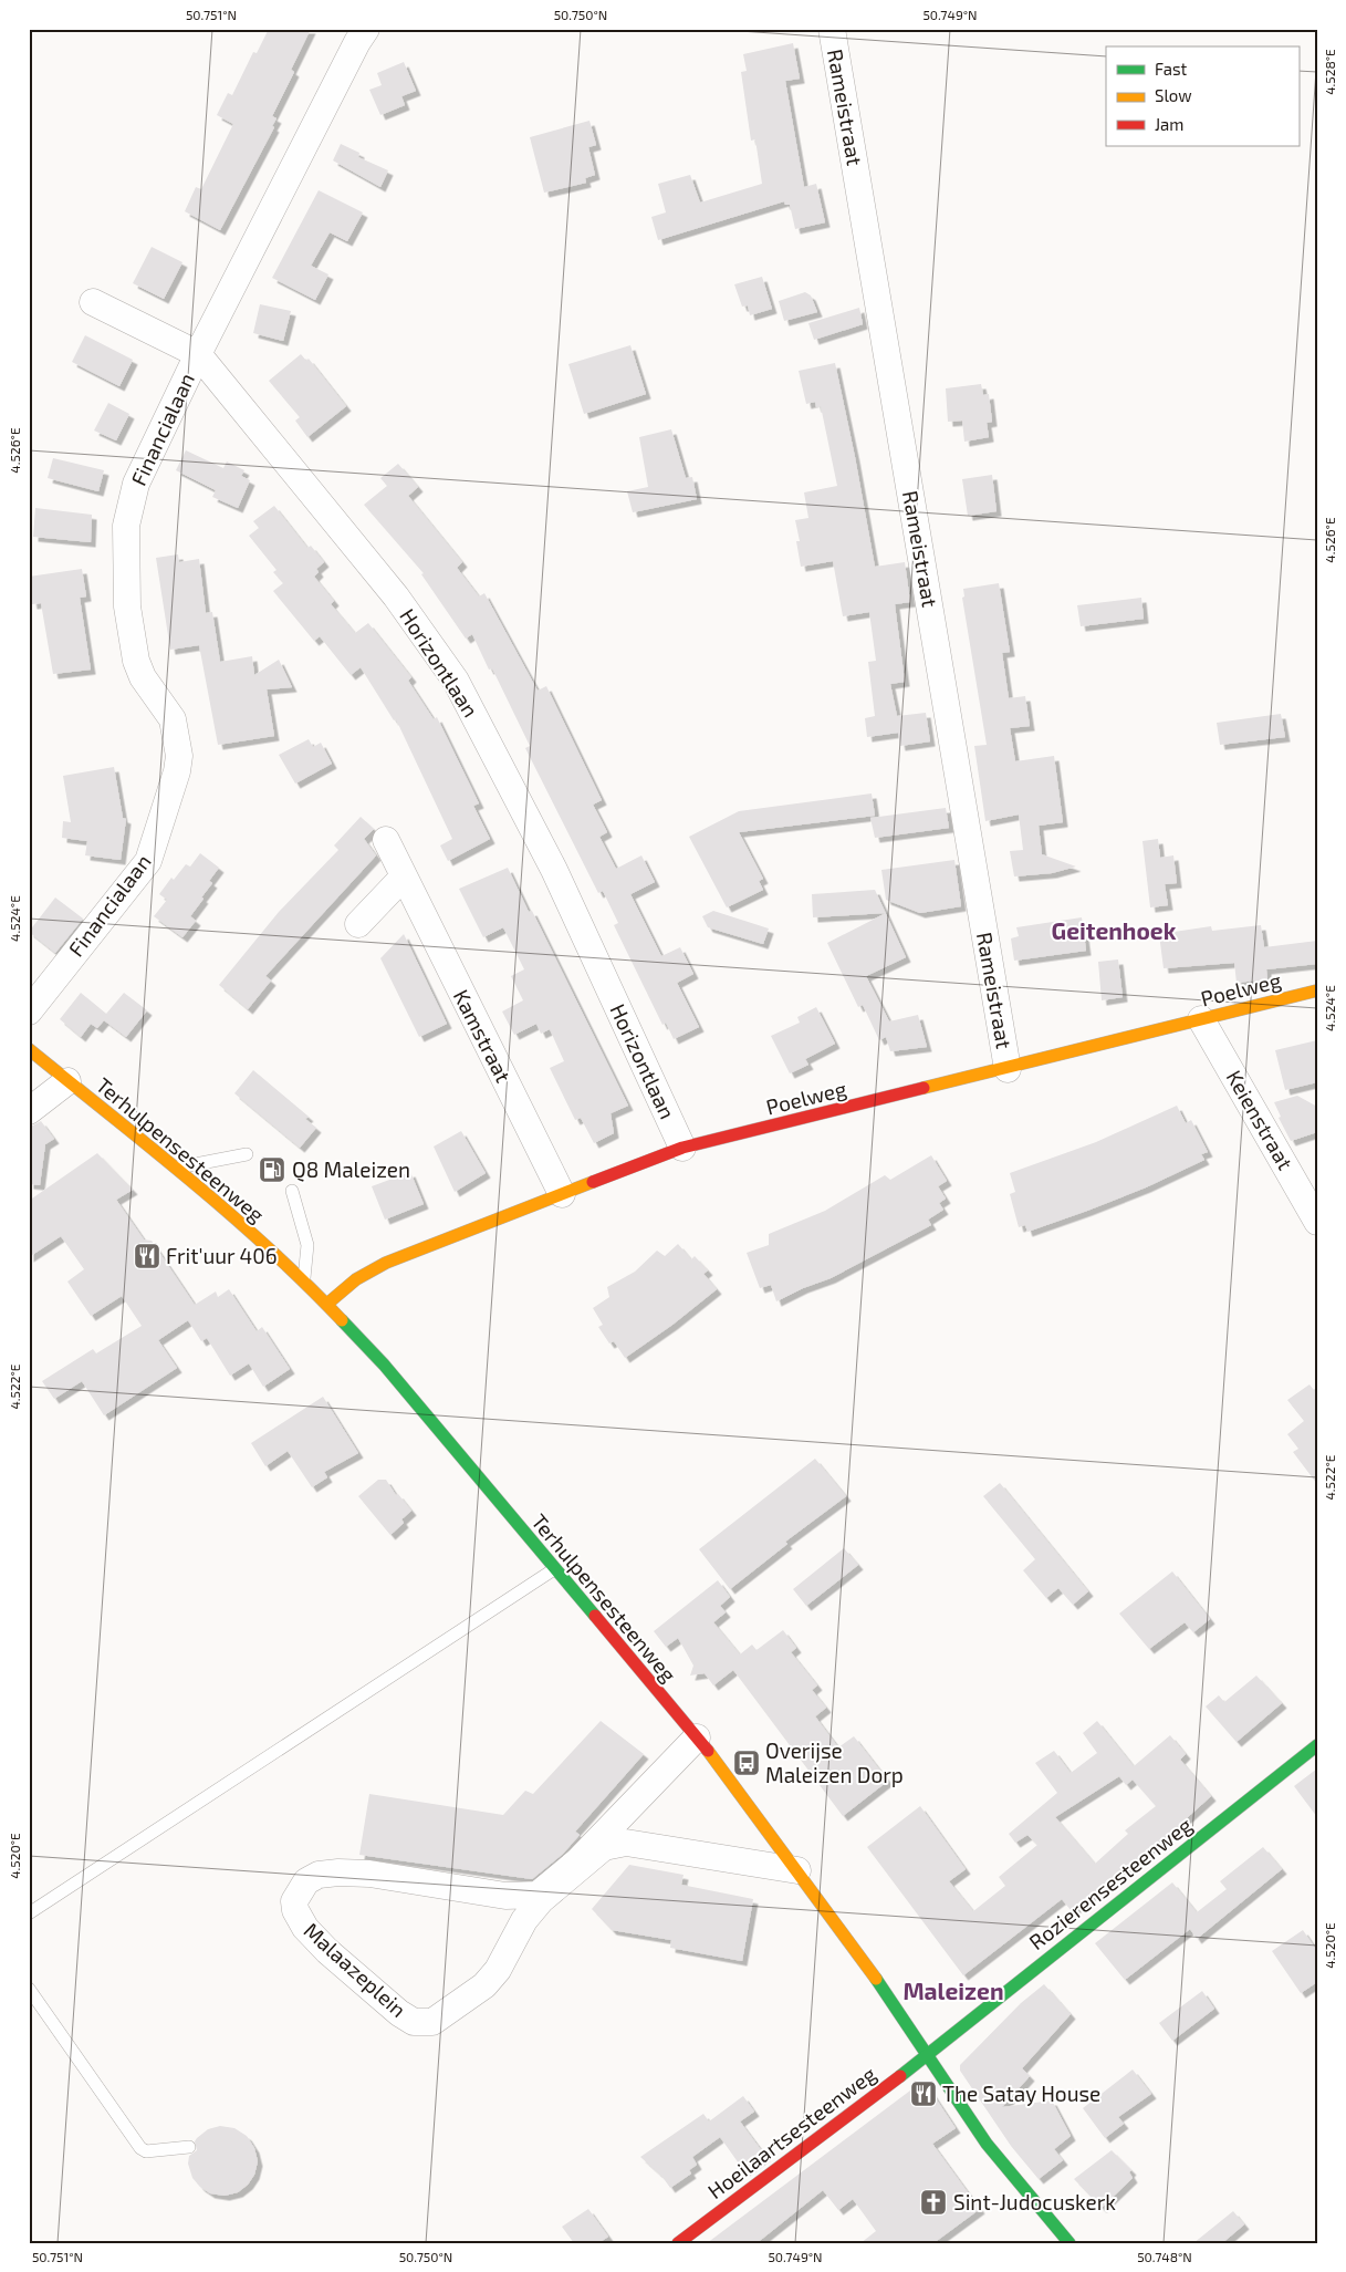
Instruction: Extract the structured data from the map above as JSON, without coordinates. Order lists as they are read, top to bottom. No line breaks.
{"streets":{"street":["Rameistraat","Financialaan","Horizontlaan","Poelweg","Kamstraat","Keienstraat","Terhulpensesteenweg","Rozierensesteenweg","Malaazeplein","Hoeilaartsesteenweg"]},"crossings":[["Rameistraat","Poelweg"],["Financialaan","Horizontlaan"],["Horizontlaan","Poelweg"],["Poelweg","Kamstraat"],["Poelweg","Keienstraat"],["Poelweg","Terhulpensesteenweg"],["Terhulpensesteenweg","Rozierensesteenweg"],["Terhulpensesteenweg","Malaazeplein"],["Terhulpensesteenweg","Hoeilaartsesteenweg"],["Rozierensesteenweg","Hoeilaartsesteenweg"]],"districts":["Geitenhoek","Maleizen"],"places":{"fuel station":["Q8 Maleizen"],"restaurant":["Frit'uur 406","The Satay House"],"bus stop":["Overijse Maleizen Dorp"],"church":["Sint-Judocuskerk"]},"legend":["Fast","Slow","Jam"],"coordinates":["50.751°N","50.750°N","50.749°N","4.528°E","4.526°E","4.524°E","4.522°E","4.520°E","50.748°N"]}
